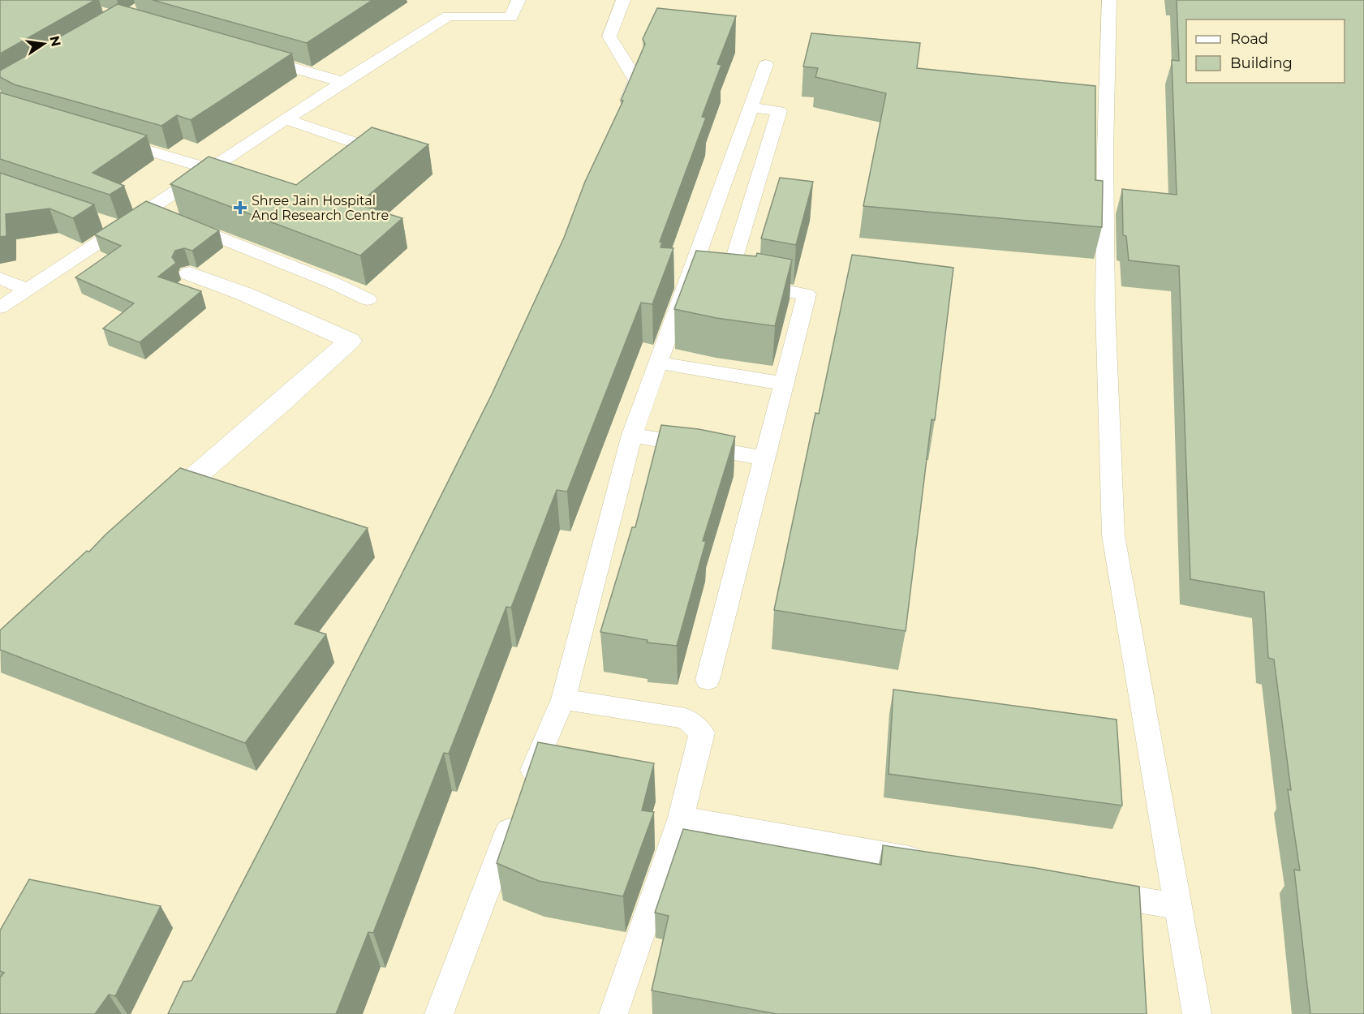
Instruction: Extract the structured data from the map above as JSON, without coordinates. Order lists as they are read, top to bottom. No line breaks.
{"places":{"health":["Shree Jain Hospital And Research Centre"]},"legend":["Road","Building"],"north":"right"}
